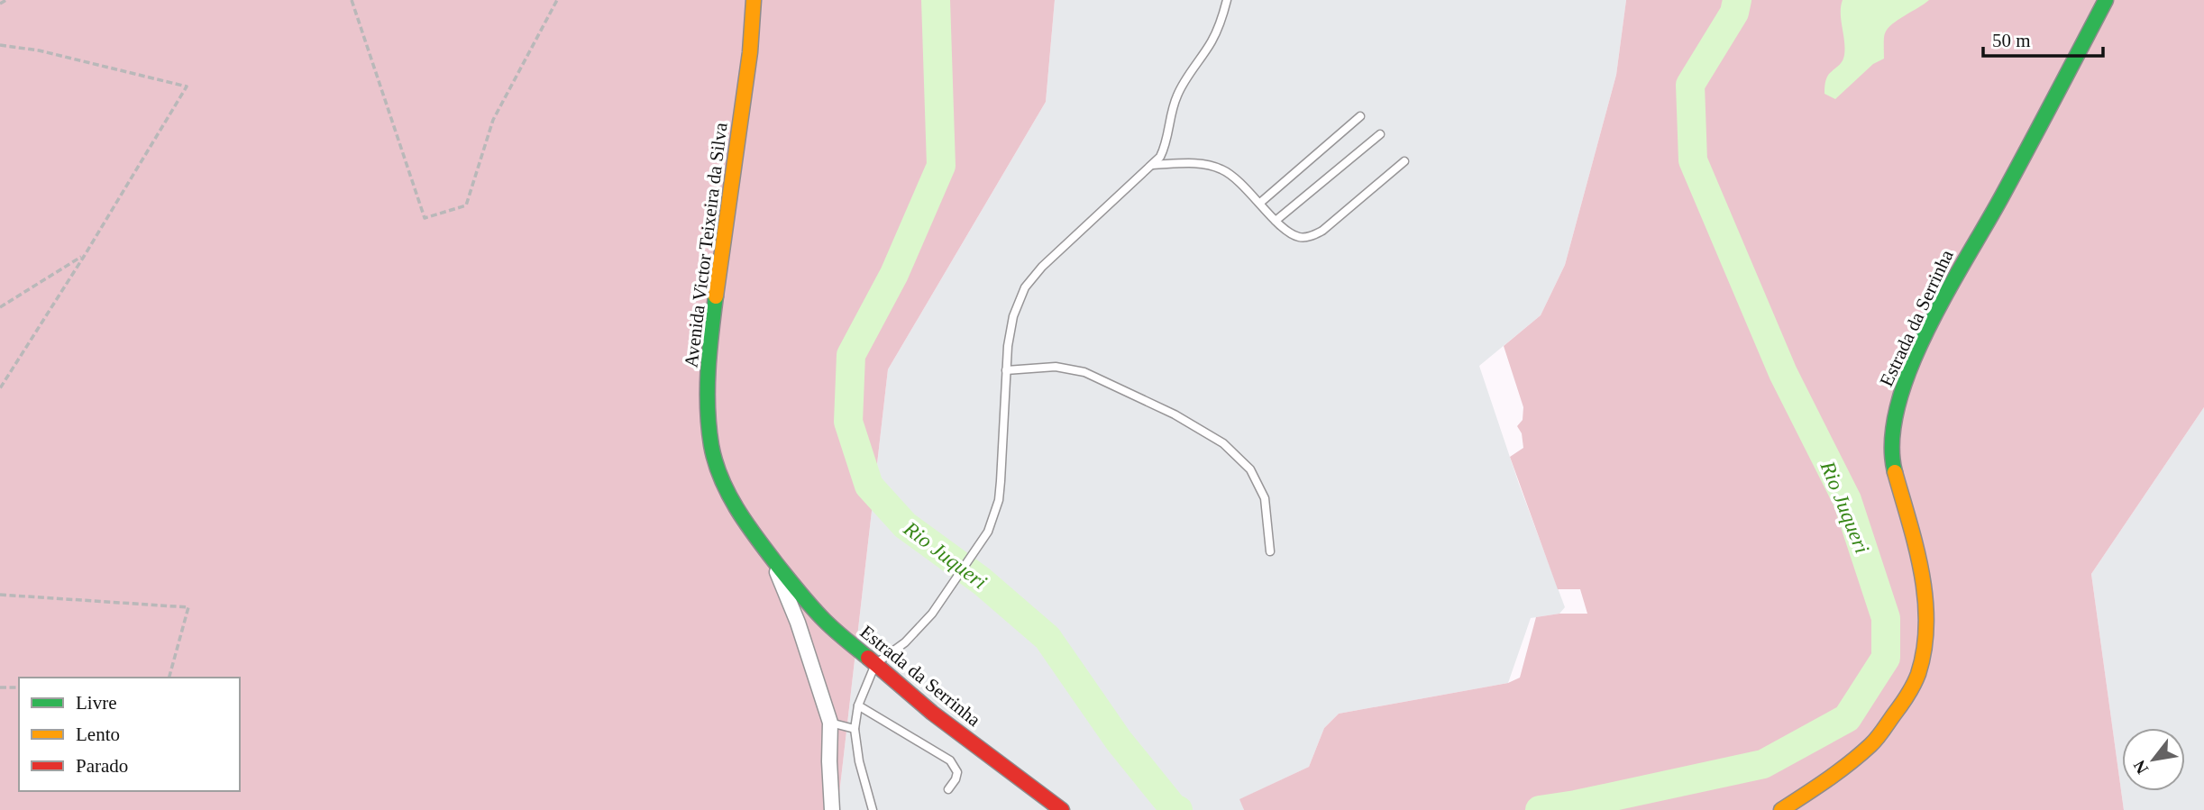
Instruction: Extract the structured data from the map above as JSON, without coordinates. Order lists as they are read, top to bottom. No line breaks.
{"streets":{"street":["Avenida Victor Teixeira da Silva","Estrada da Serrinha"]},"crossings":[["Avenida Victor Teixeira da Silva","Estrada da Serrinha"]],"water":["Rio Juqueri"],"legend":["Livre","Lento","Parado"],"scale_bar":"50 m","north":"bottom left"}
